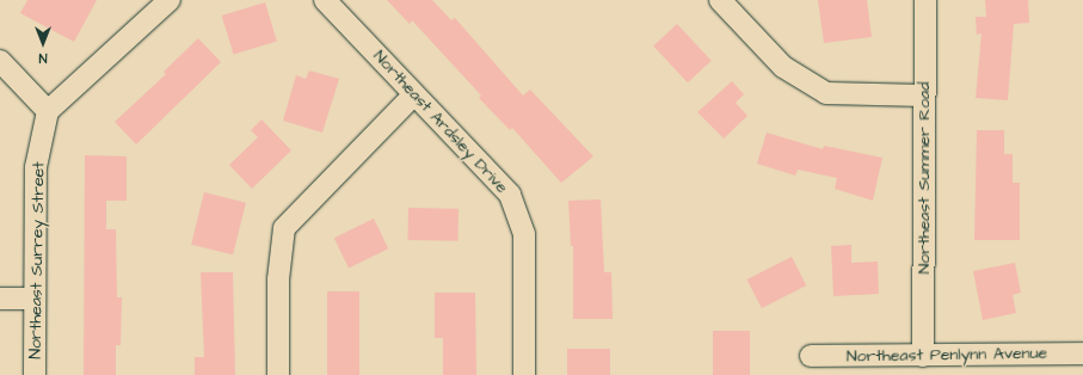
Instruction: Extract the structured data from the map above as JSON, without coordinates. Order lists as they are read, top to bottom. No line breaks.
{"streets":{"street":["Northeast Ardsley Drive","Northeast Summer Road","Northeast Surrey Street","Northeast Penlynn Avenue"]},"crossings":[["Northeast Summer Road","Northeast Penlynn Avenue"]],"north":"bottom"}
